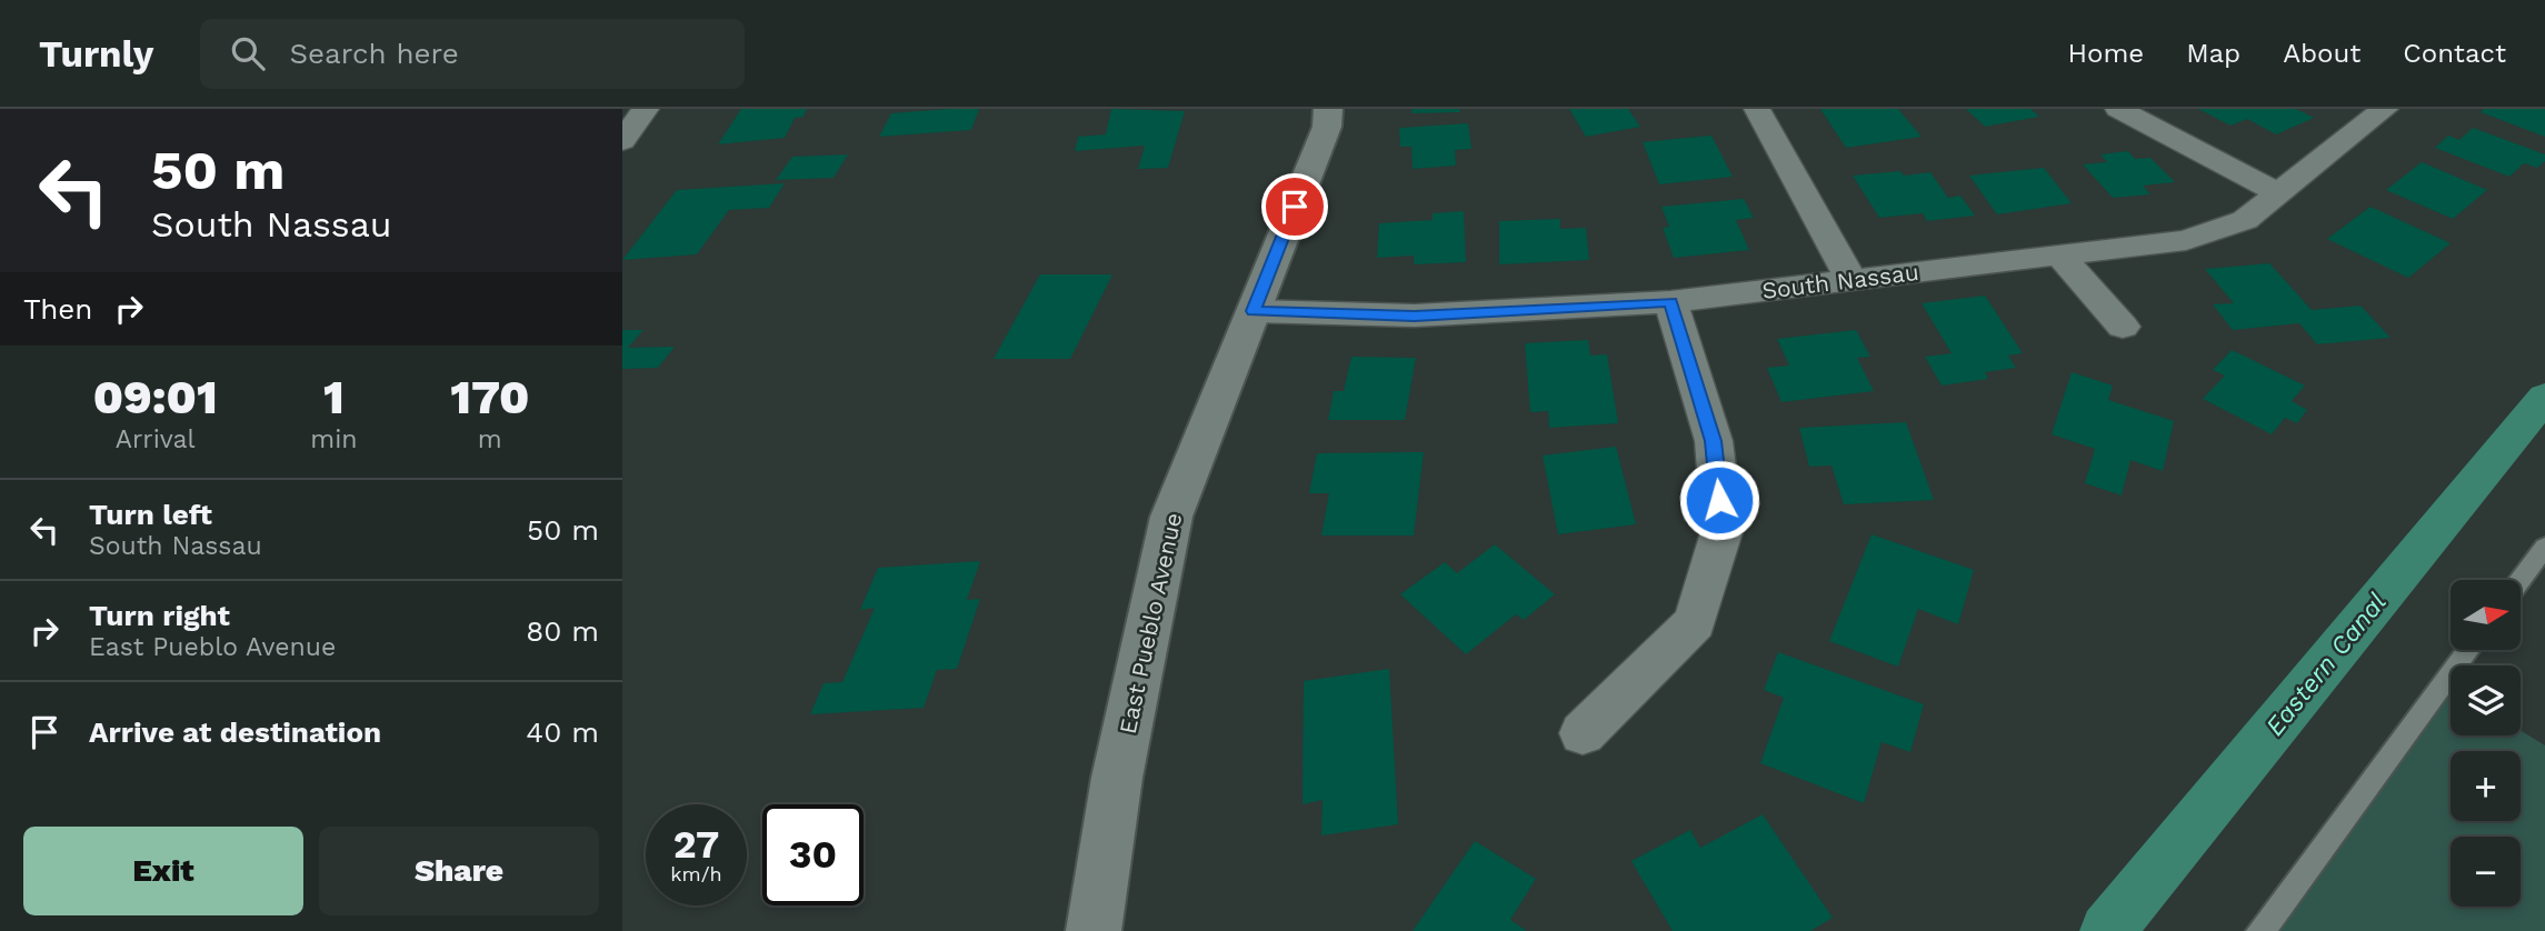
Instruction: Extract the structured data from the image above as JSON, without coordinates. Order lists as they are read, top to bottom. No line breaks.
{"streets":{"street":["South Nassau","East Pueblo Avenue"]},"crossings":[["South Nassau","East Pueblo Avenue"]],"water":["Eastern Canal"],"north":"right","page":{"header":"Turnly","search":"Search here","nav":["Home","Map","About","Contact"],"turn":["50 m","South Nassau"],"then":"Then","eta":["09:01","Arrival","1","min","170","m"],"list":[{"name":"Turn left","note":"South Nassau","value":"50 m"},{"name":"Turn right","note":"East Pueblo Avenue","value":"80 m"},{"name":"Arrive at destination","value":"40 m"}],"map_buttons":["+","−"],"speed":"27 km/h","limit":"30","buttons":["Exit","Share"]}}
